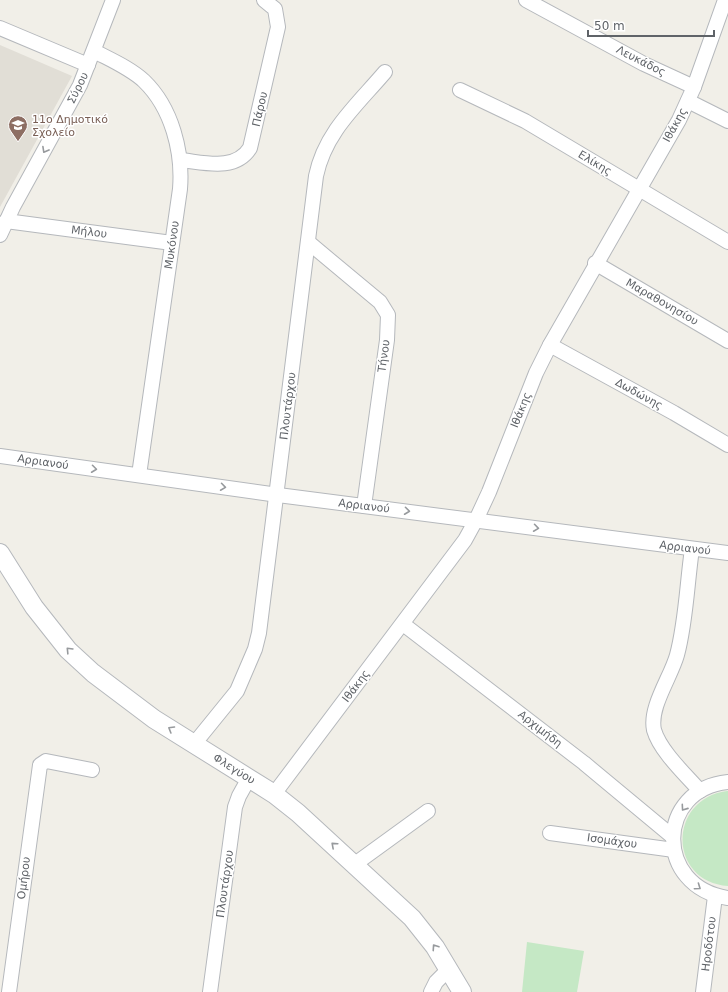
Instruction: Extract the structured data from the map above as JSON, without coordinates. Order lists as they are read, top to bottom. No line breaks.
{"streets":{"street":["Λευκάδος","Σύρου","Πάρου","Ιθάκης","Ελίκης","Μήλου","Μυκόνου","Μαραθονησίου","Τήνου","Δωδώνης","Πλουτάρχου","Αρριανού","Αρχιμήδη","Φλεγύου","Ισομάχου","Ομήρου","Ηροδότου"]},"crossings":[["Λευκάδος","Ιθάκης"],["Σύρου","Μήλου"],["Σύρου","Μυκόνου"],["Πάρου","Μυκόνου"],["Ιθάκης","Ελίκης"],["Ιθάκης","Μαραθονησίου"],["Ιθάκης","Δωδώνης"],["Ιθάκης","Αρριανού"],["Ιθάκης","Αρχιμήδη"],["Ιθάκης","Φλεγύου"],["Μήλου","Μυκόνου"],["Μυκόνου","Αρριανού"],["Τήνου","Πλουτάρχου"],["Τήνου","Αρριανού"],["Πλουτάρχου","Αρριανού"],["Πλουτάρχου","Φλεγύου"],["Αρχιμήδη","Ισομάχου"]],"one_way":["Σύρου","Αρριανού","Φλεγύου"],"places":{"school or university":["11ο Δημοτικό Σχολείο"]},"scale_bar":"50 m"}
